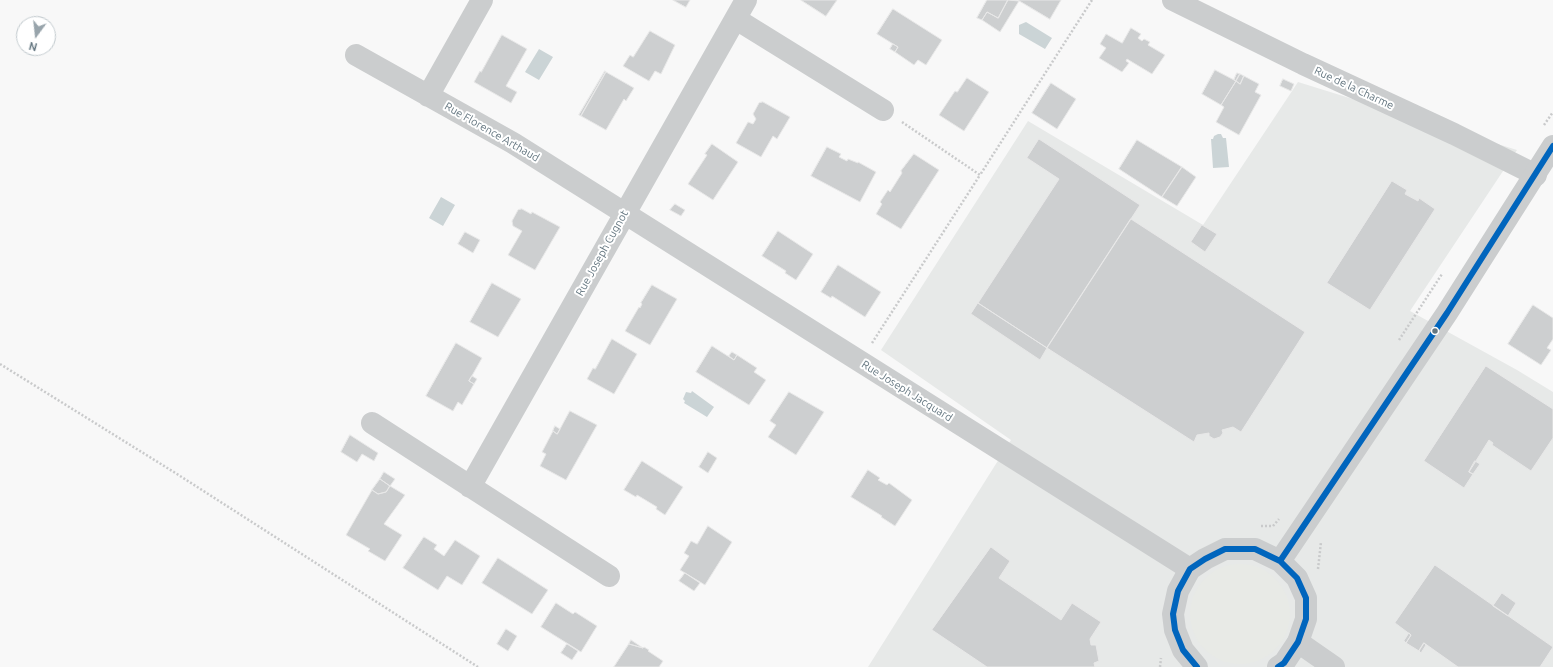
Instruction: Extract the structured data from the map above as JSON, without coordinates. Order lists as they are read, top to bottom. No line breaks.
{"streets":{"street":["Rue de la Charme","Rue Florence Arthaud","Rue Joseph Cugnot","Rue Joseph Jacquard"]},"crossings":[["Rue Florence Arthaud","Rue Joseph Cugnot"],["Rue Florence Arthaud","Rue Joseph Jacquard"],["Rue Joseph Cugnot","Rue Joseph Jacquard"]],"north":"bottom"}
